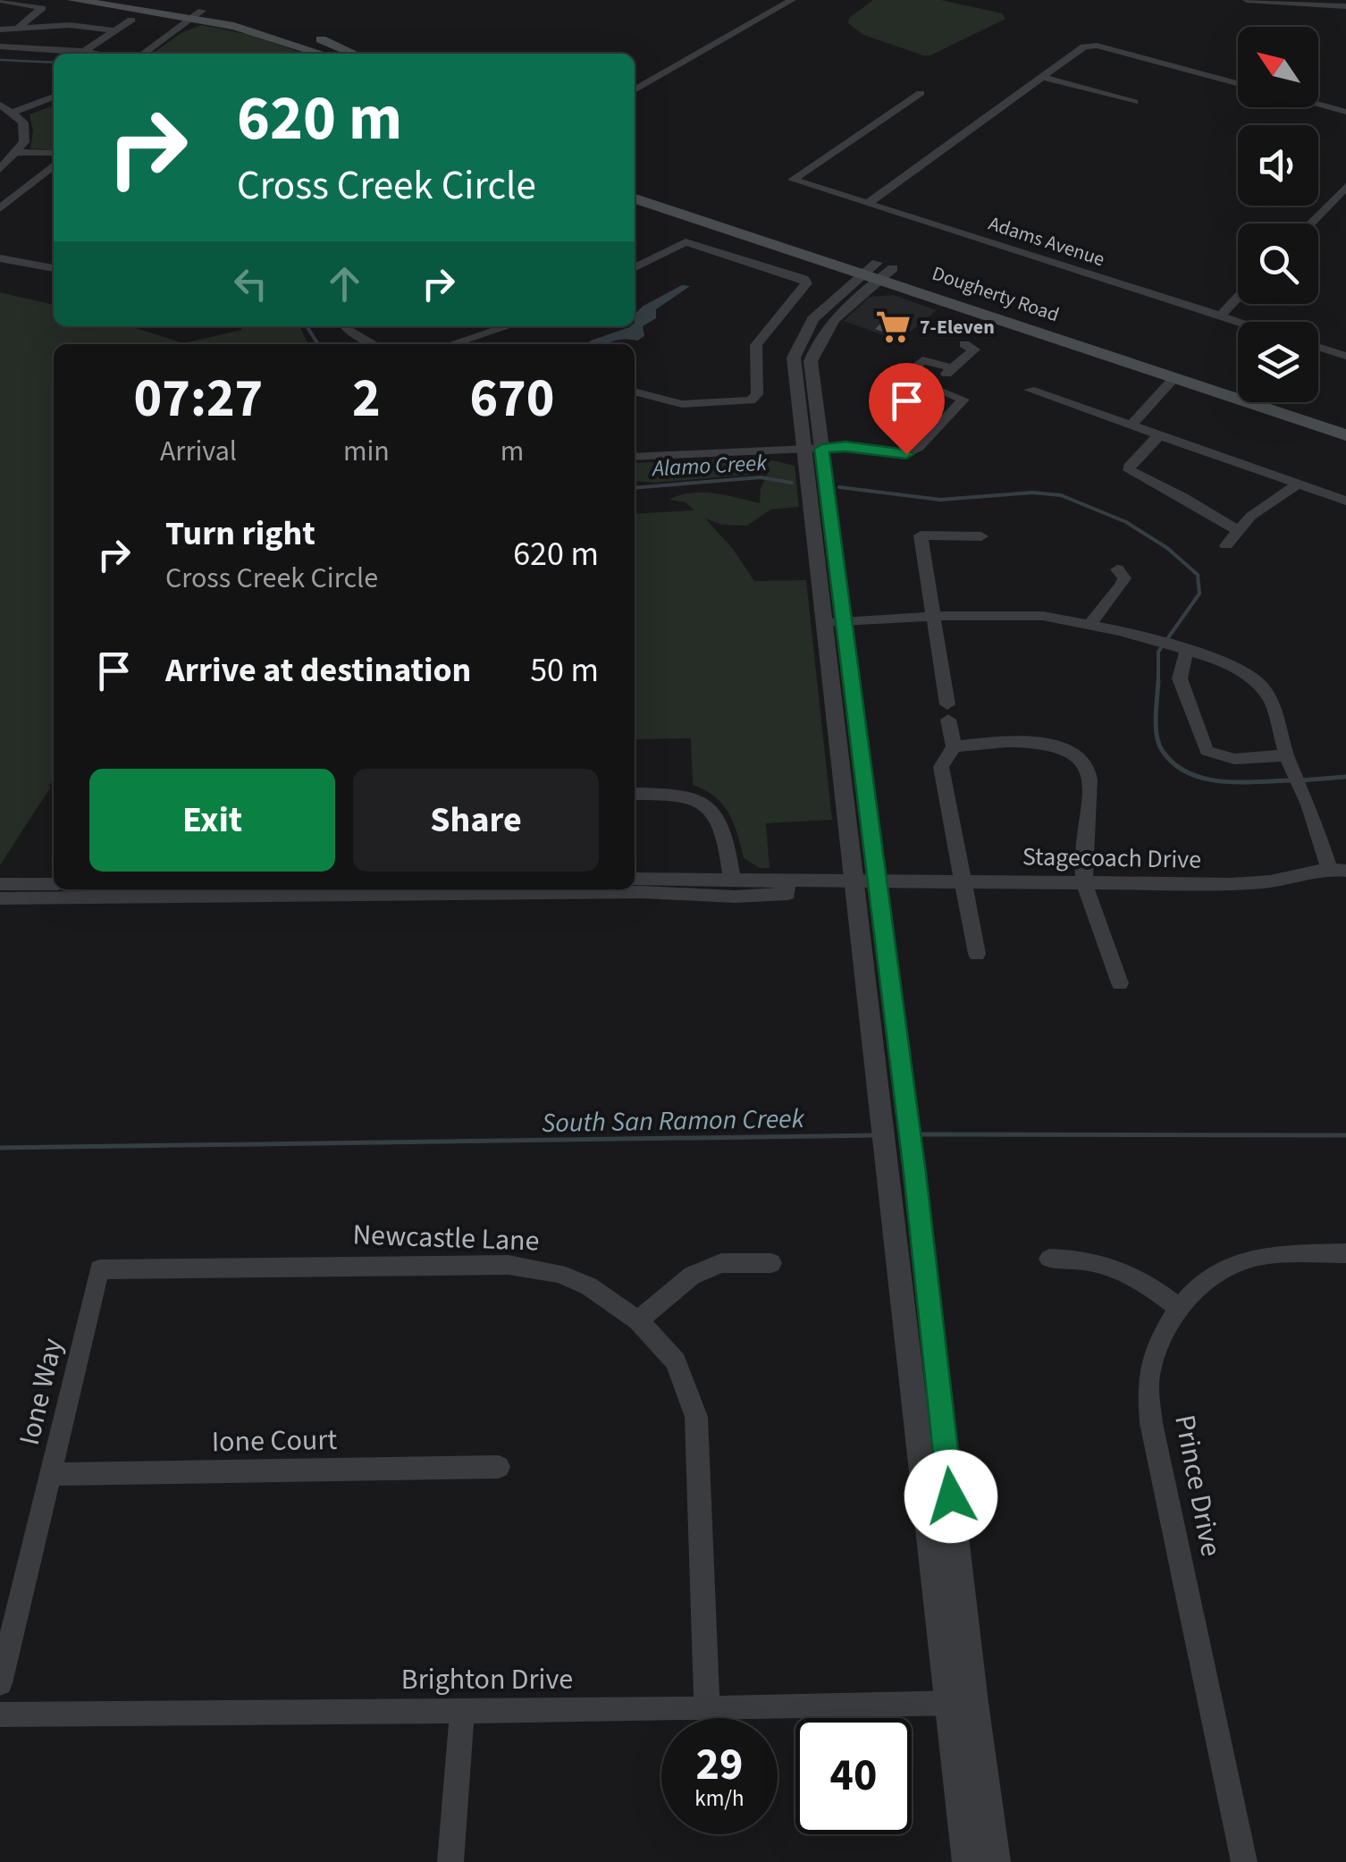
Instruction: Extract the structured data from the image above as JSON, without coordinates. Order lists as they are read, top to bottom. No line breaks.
{"streets":{"main road":["Dougherty Road"],"street":["Adams Avenue","Stagecoach Drive","Newcastle Lane","Ione Way","Ione Court","Prince Drive","Brighton Drive"]},"crossings":[["Newcastle Lane","Ione Way"],["Newcastle Lane","Brighton Drive"],["Ione Way","Ione Court"]],"water":["Alamo Creek","South San Ramon Creek"],"places":{"supermarket":["7-Eleven"]},"north":"top left","page":{"turn":["620 m","Cross Creek Circle"],"eta":["07:27","Arrival","2","min","670","m"],"list":[{"name":"Turn right","note":"Cross Creek Circle","value":"620 m"},{"name":"Arrive at destination","value":"50 m"}],"buttons":["Exit","Share"],"speed":"29 km/h","limit":"40"}}
